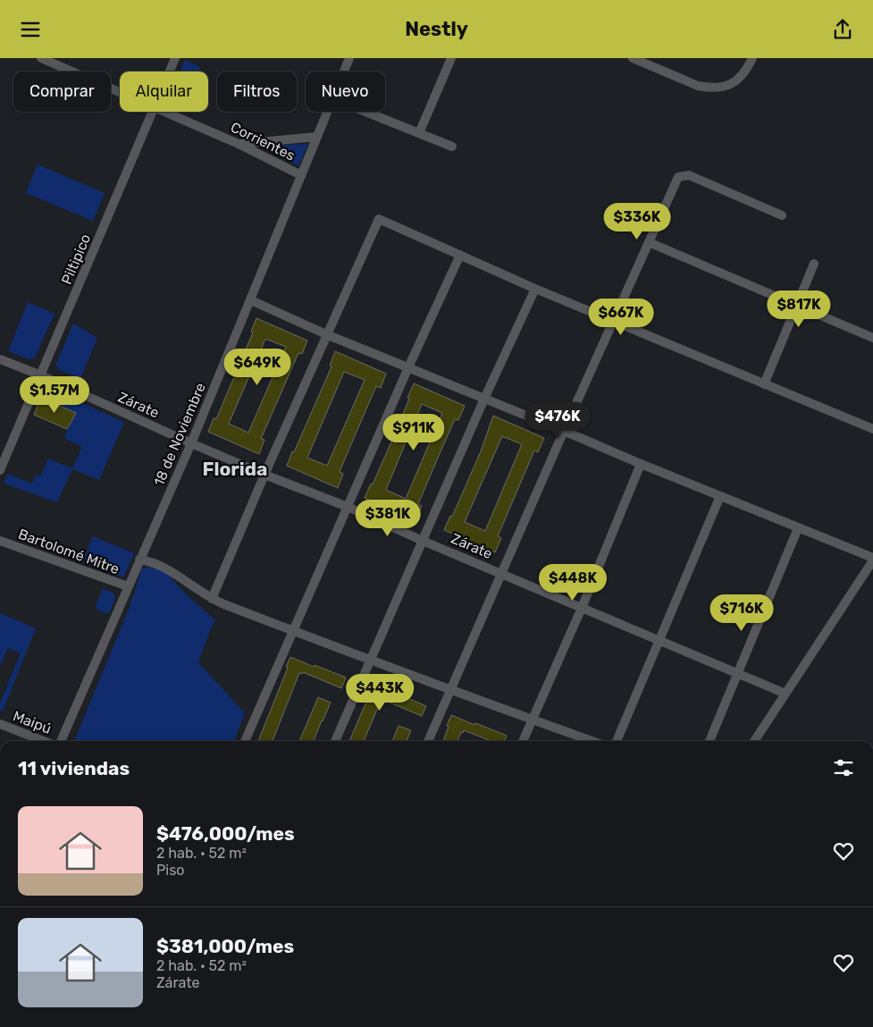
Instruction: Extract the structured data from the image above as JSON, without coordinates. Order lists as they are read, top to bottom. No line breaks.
{"streets":{"street":["Corrientes","Piltipico","Zárate","18 de Noviembre","Bartolomé Mitre","Maipú"]},"crossings":[["Corrientes","18 de Noviembre"],["Piltipico","Zárate"],["Zárate","18 de Noviembre"],["18 de Noviembre","Bartolomé Mitre"]],"districts":["Florida"],"page":{"header":"Nestly","chip":["Comprar","Alquilar","Filtros","Nuevo"],"price":["$336K","$817K","$667K","$649K","$1.57M","$476K","$911K","$381K","$448K","$716K","$443K"],"heading":"11 viviendas","list":[{"name":"$476,000/mes","note":"2 hab. · 52 m² · Piso"},{"name":"$381,000/mes","note":"2 hab. · 52 m² · Zárate"}]}}
